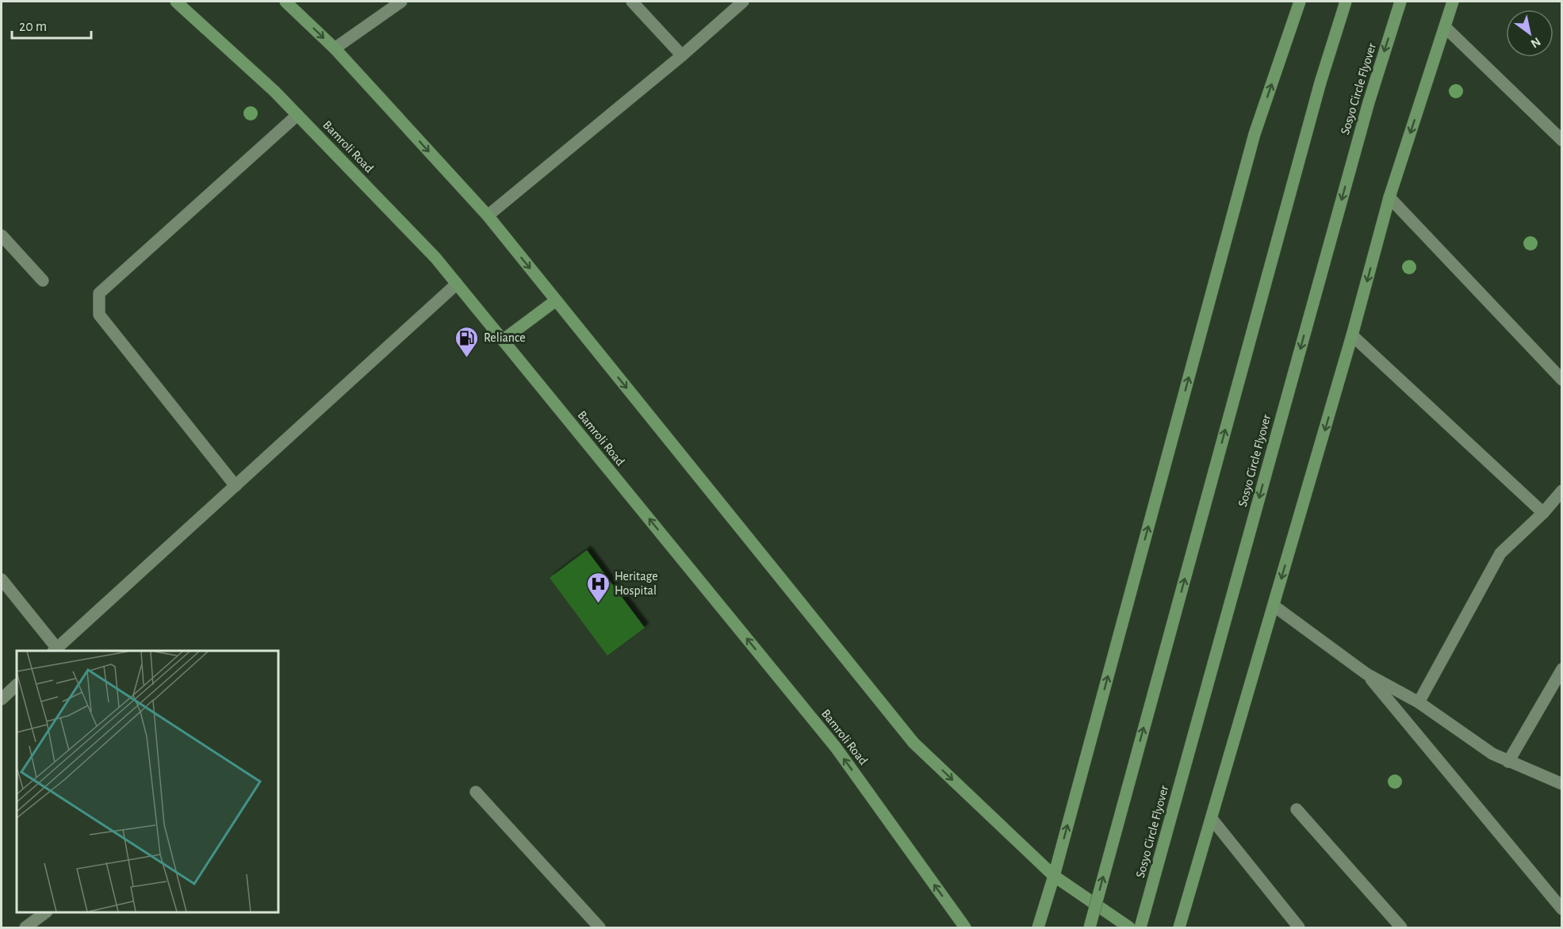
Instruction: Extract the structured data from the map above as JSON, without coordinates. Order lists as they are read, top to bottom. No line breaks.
{"streets":{"street":["Sosyo Circle Flyover","Bamroli Road"]},"places":{"fuel station":["Reliance"],"hospital":["Heritage Hospital"]},"scale_bar":"20 m","north":"bottom right"}
